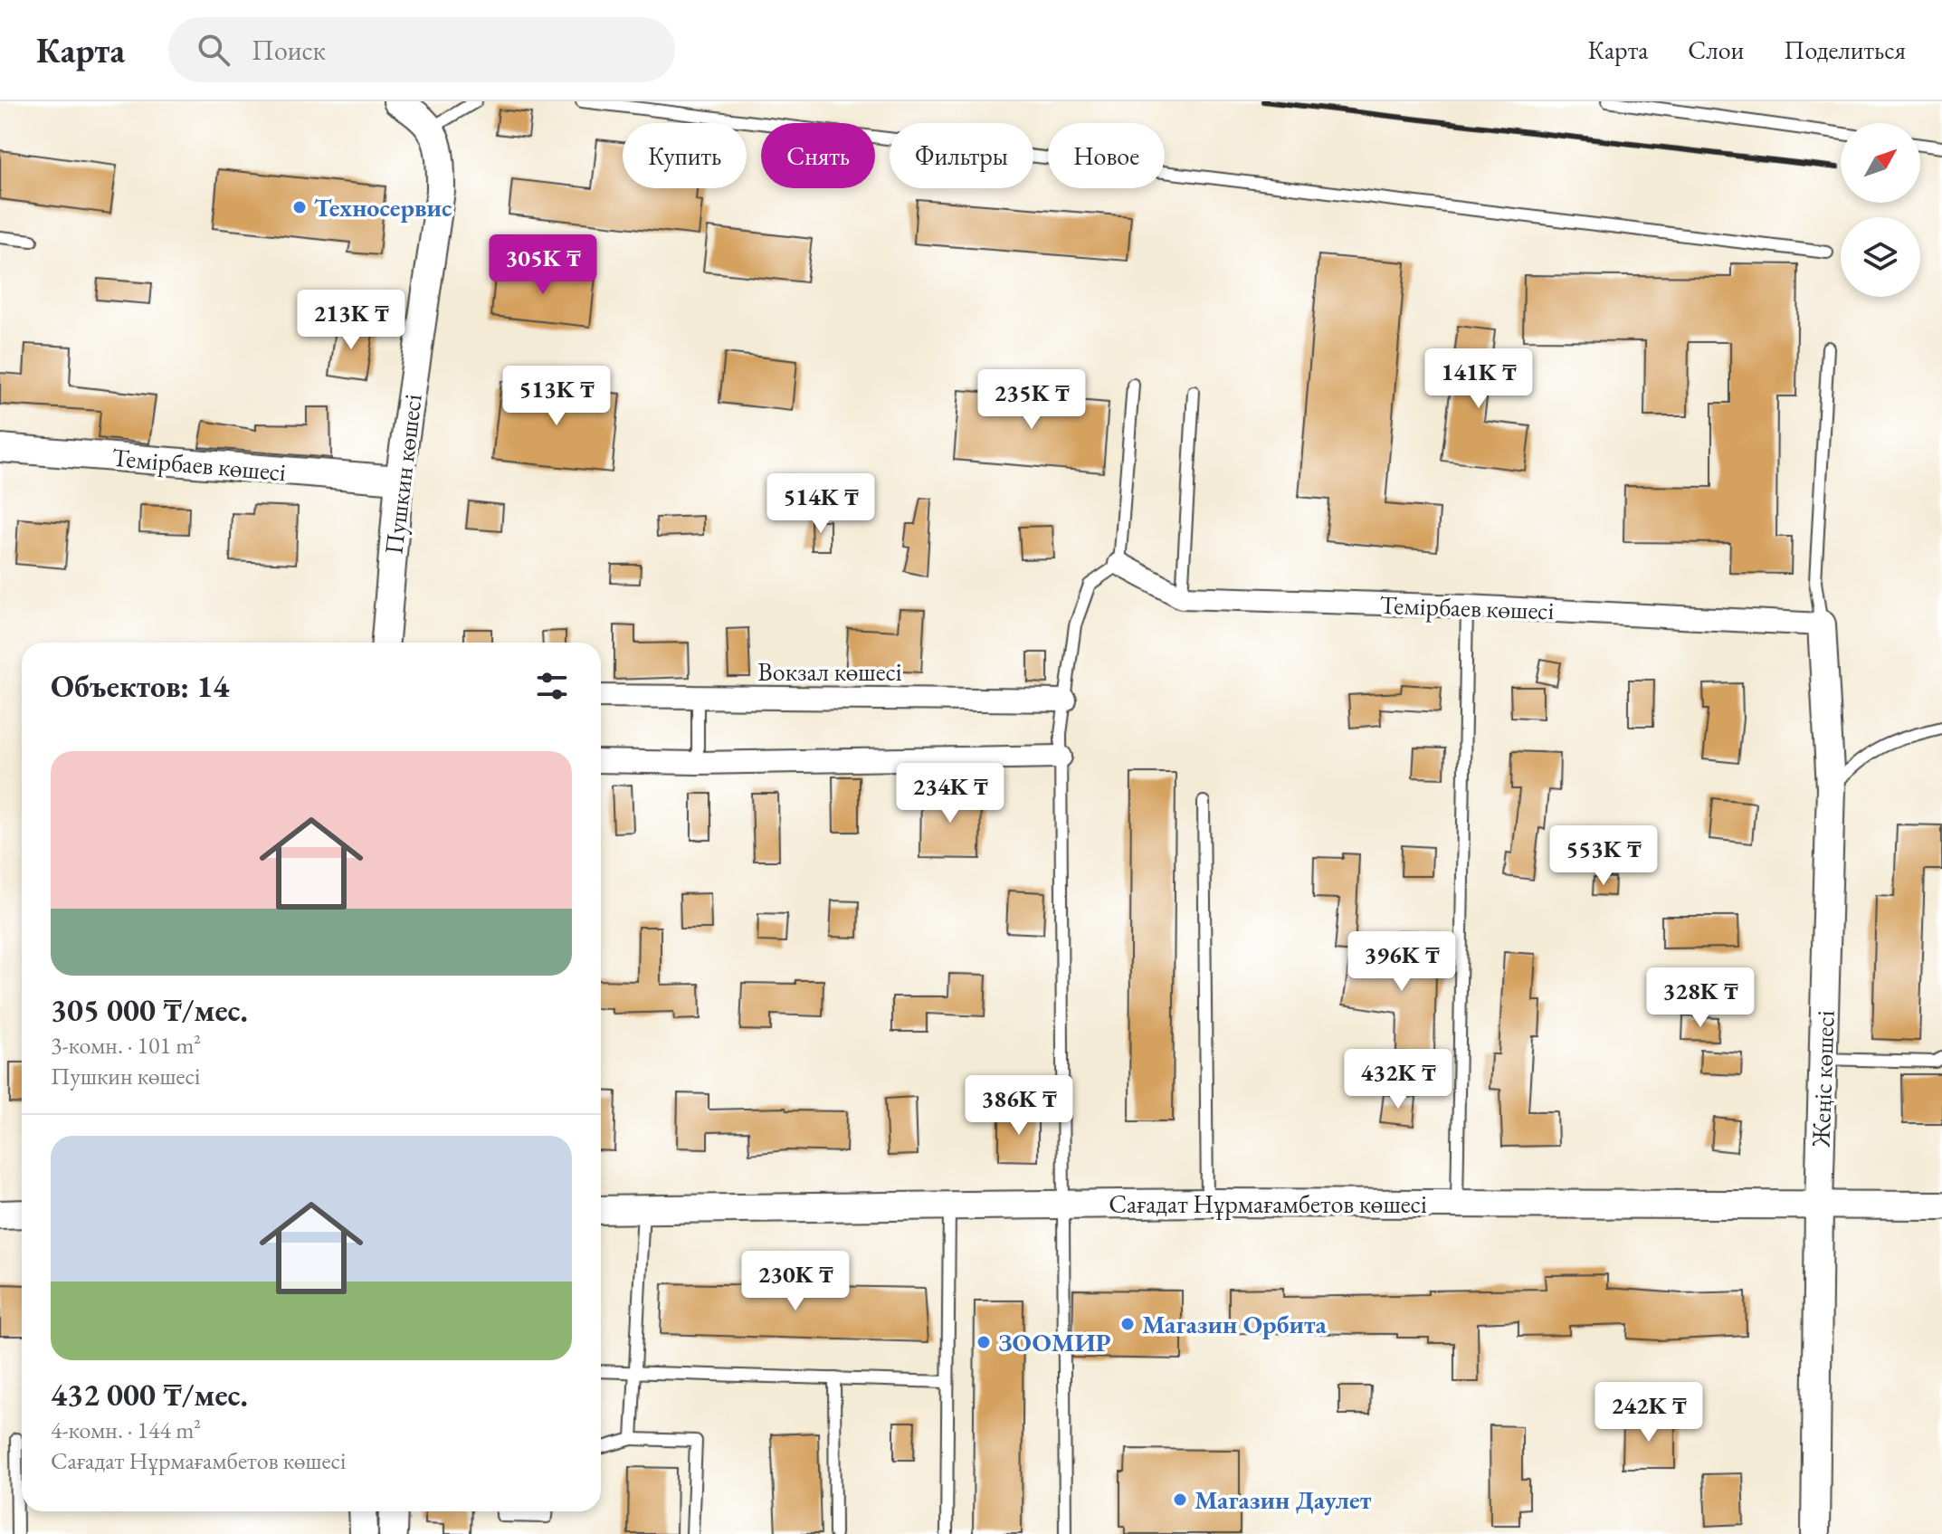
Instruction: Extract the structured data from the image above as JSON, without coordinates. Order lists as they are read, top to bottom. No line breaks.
{"streets":{"street":["Темірбаев көшесі","Пушкин көшесі","Вокзал көшесі","Жеңіс көшесі","Сағадат Нұрмағамбетов көшесі"]},"crossings":[["Темірбаев көшесі","Пушкин көшесі"],["Темірбаев көшесі","Жеңіс көшесі"],["Жеңіс көшесі","Сағадат Нұрмағамбетов көшесі"]],"places":["Техносервис","Магазин Орбита","ЗООМИР","Магазин Даулет"],"north":"top right","page":{"header":"Карта","search":"Поиск","nav":["Карта","Слои","Поделиться"],"chip":["Купить","Снять","Фильтры","Новое"],"price":["305K ₸","213K ₸","141K ₸","513K ₸","235K ₸","514K ₸","234K ₸","553K ₸","396K ₸","328K ₸","432K ₸","386K ₸","230K ₸","242K ₸"],"heading":"Объектов: 14","list":[{"name":"305 000 ₸/мес.","note":"3-комн. · 101 m² · Пушкин көшесі"},{"name":"432 000 ₸/мес.","note":"4-комн. · 144 m² · Сағадат Нұрмағамбетов көшесі"}]}}
